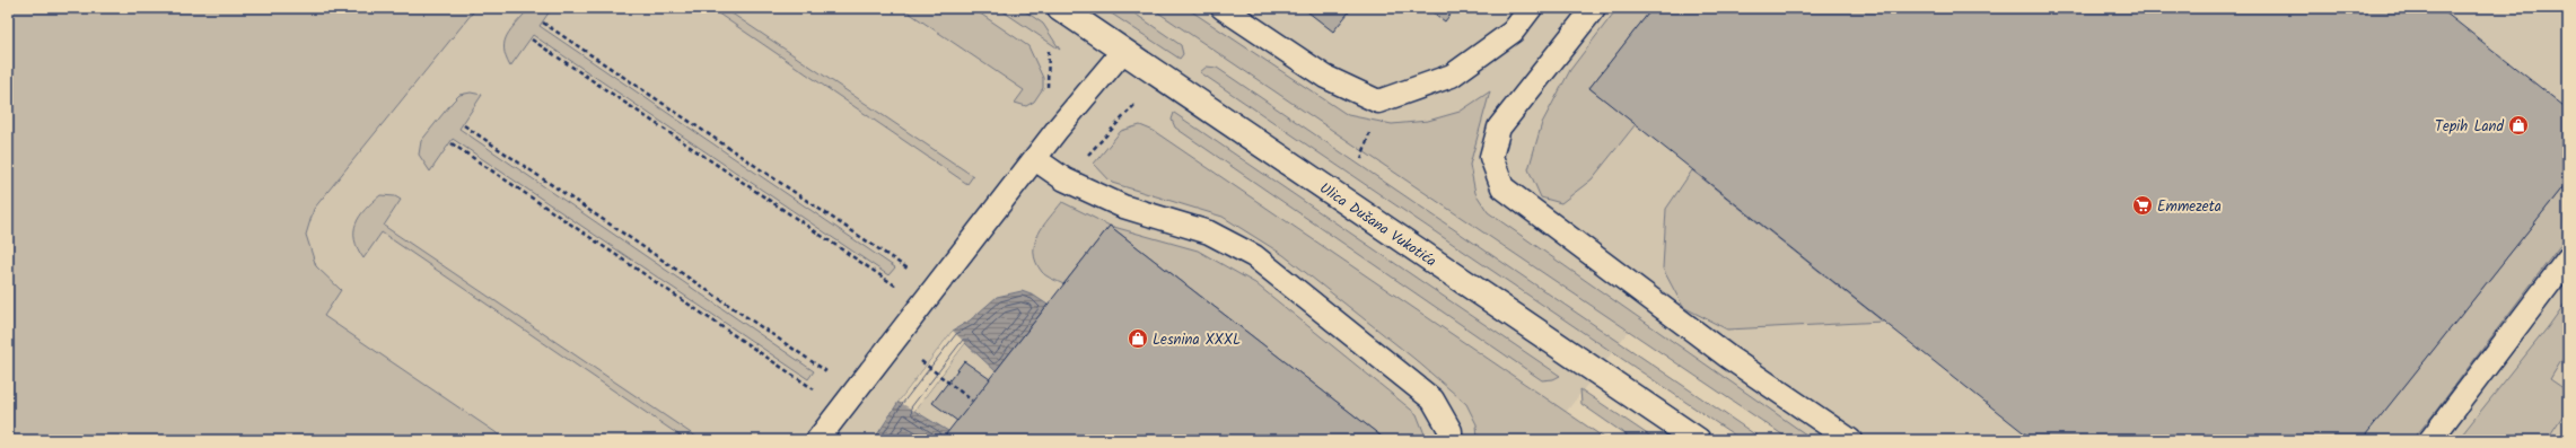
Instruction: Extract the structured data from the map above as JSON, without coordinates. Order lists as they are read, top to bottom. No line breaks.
{"streets":{"street":["Ulica Dušana Vukotića"]},"places":{"shop":["Tepih Land","Lesnina XXXL"],"supermarket":["Emmezeta"]}}
